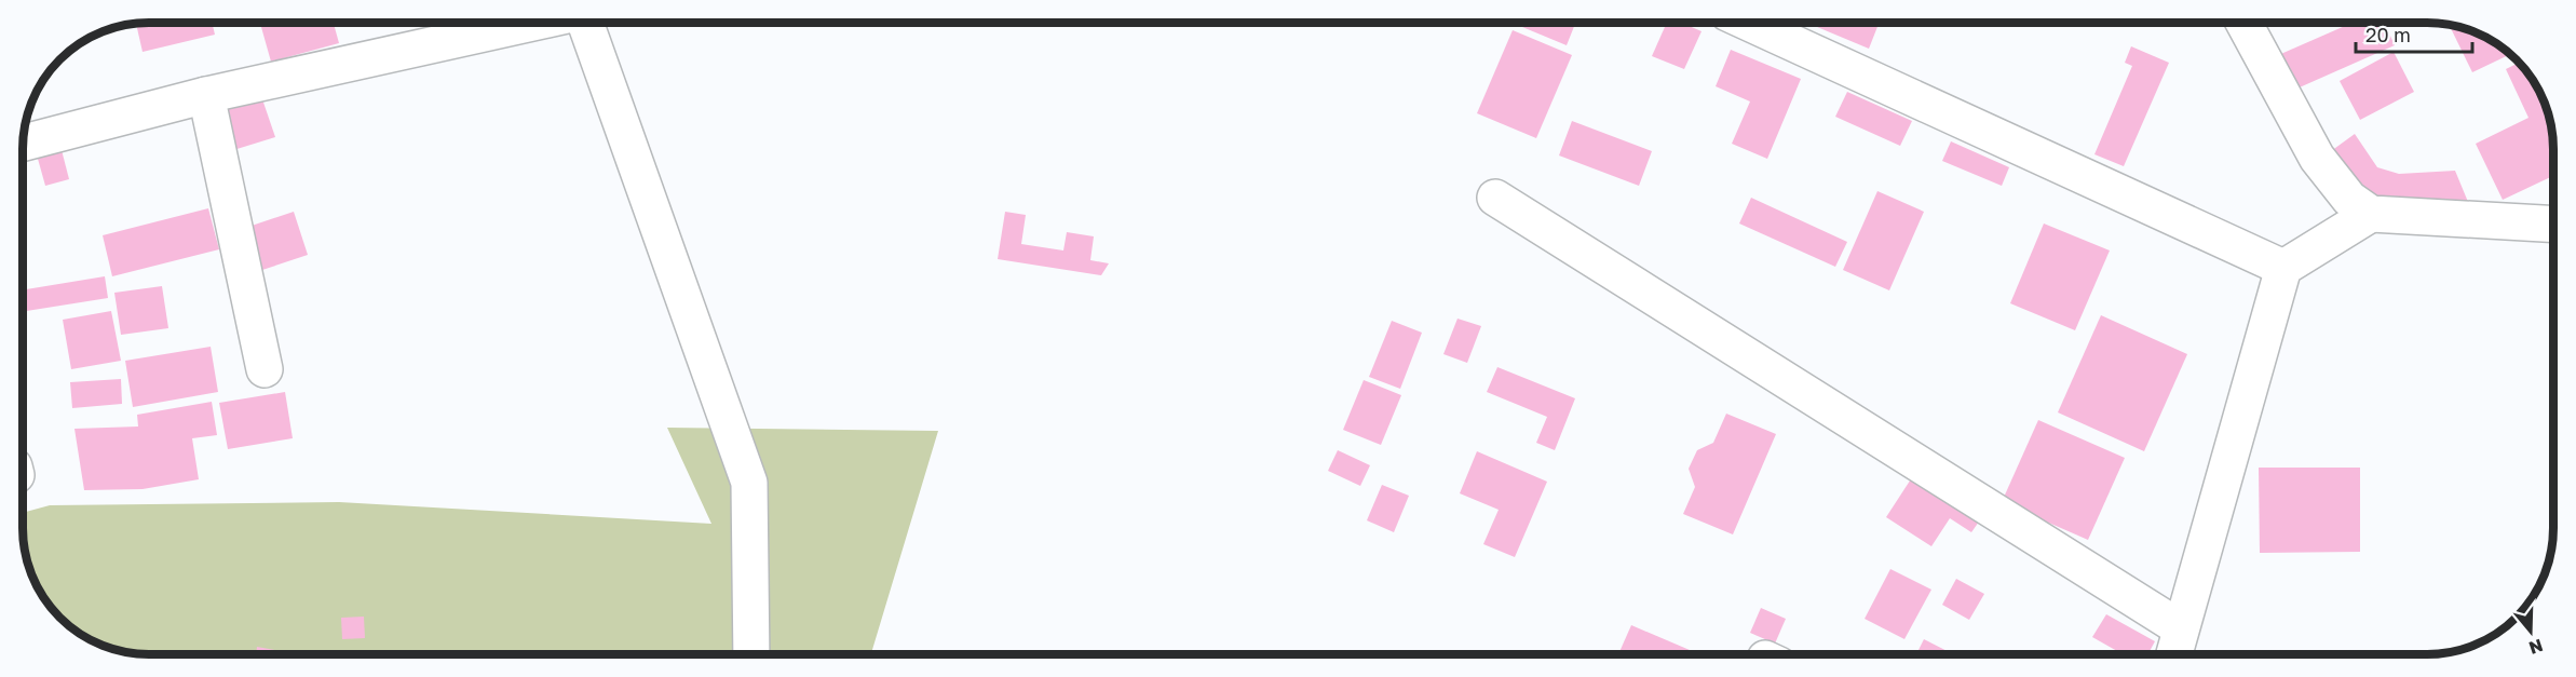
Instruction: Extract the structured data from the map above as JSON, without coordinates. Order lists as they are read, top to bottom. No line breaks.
{"scale_bar":"20 m","north":"bottom"}
